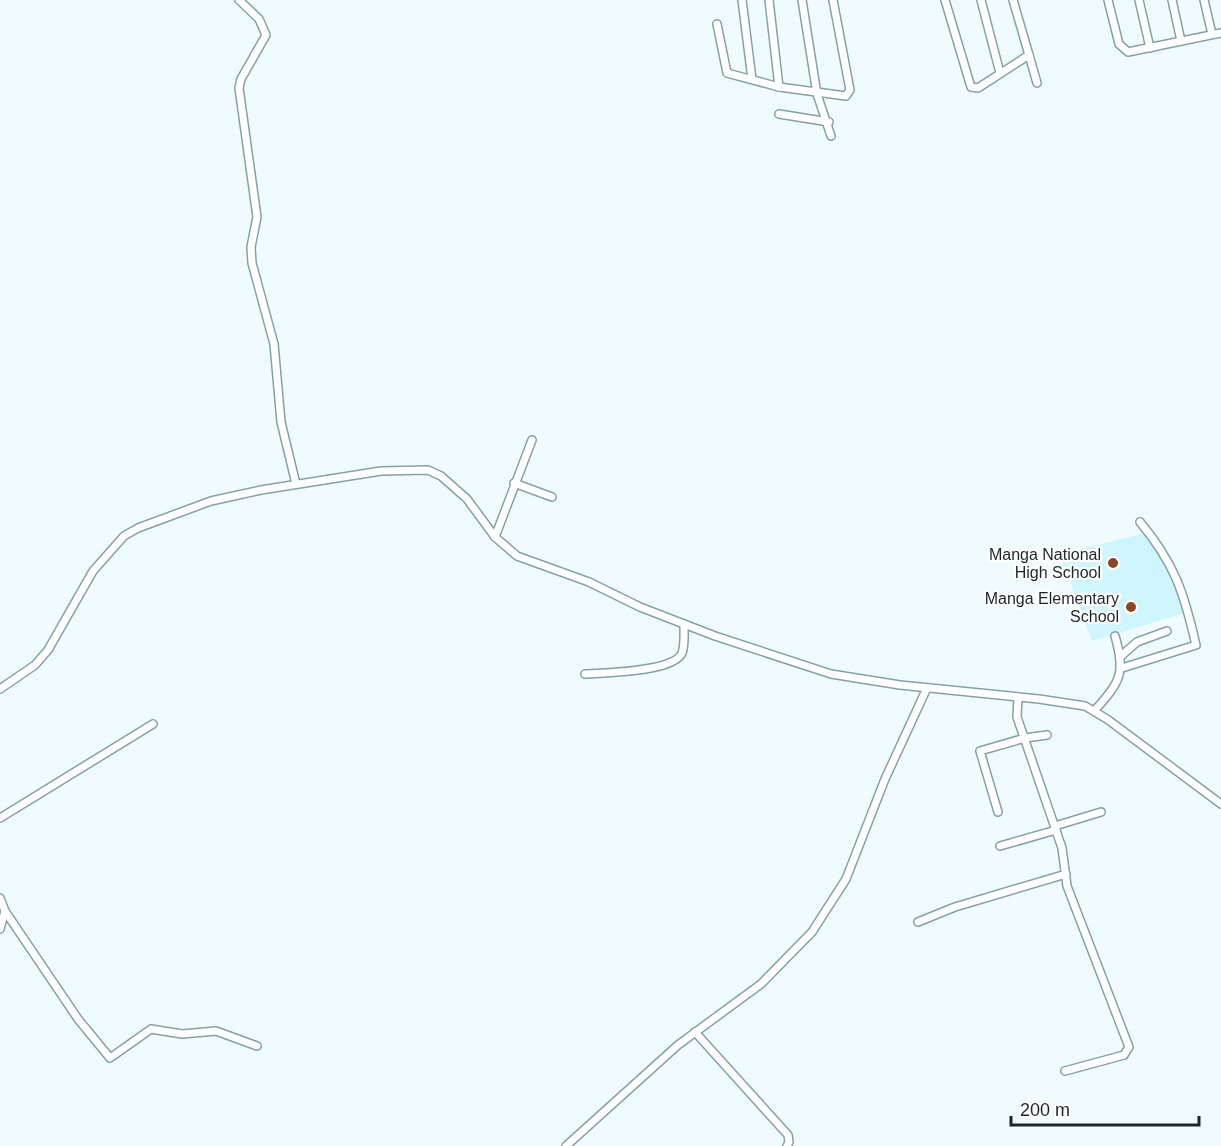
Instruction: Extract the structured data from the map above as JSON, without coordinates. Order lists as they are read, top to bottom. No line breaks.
{"places":["Manga National High School","Manga Elementary School"],"scale_bar":"200 m"}
